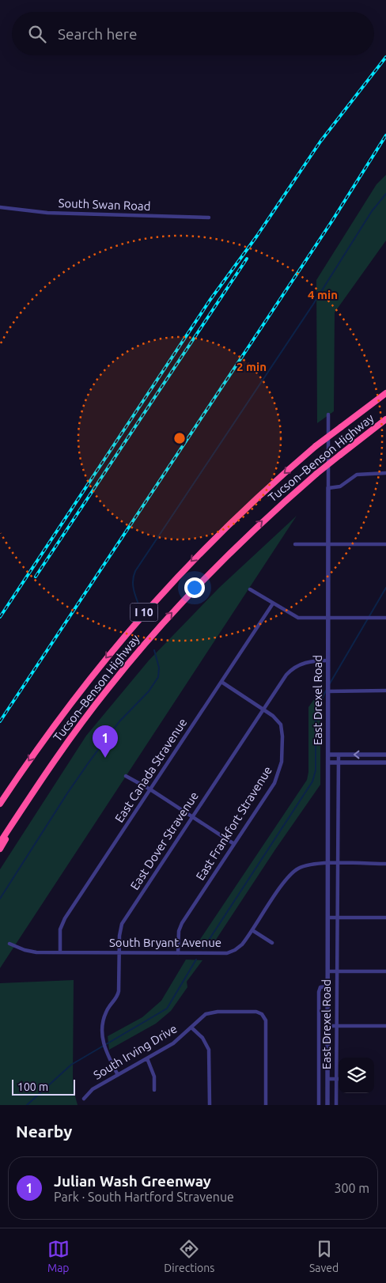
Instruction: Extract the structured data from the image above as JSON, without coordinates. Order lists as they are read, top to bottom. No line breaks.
{"streets":{"highway":["Tucson–Benson Highway","I 10"],"street":["South Swan Road","East Drexel Road","East Canada Stravenue","East Frankfort Stravenue","East Dover Stravenue","South Bryant Avenue","South Irving Drive"]},"crossings":[["East Drexel Road","East Dover Stravenue"],["East Drexel Road","South Bryant Avenue"],["East Canada Stravenue","East Frankfort Stravenue"],["East Canada Stravenue","South Bryant Avenue"],["East Frankfort Stravenue","East Dover Stravenue"],["East Frankfort Stravenue","South Bryant Avenue"],["East Dover Stravenue","South Bryant Avenue"],["East Dover Stravenue","South Irving Drive"]],"scale_bar":"100 m","page":{"search":"Search here","pins":"1","scale":"100 m","heading":"Nearby","list":[{"mark":"1","name":"Julian Wash Greenway","note":"Park · South Hartford Stravenue","value":"300 m"}],"nav":["Map","Directions","Saved"]},"rings":["4 min","2 min"]}
